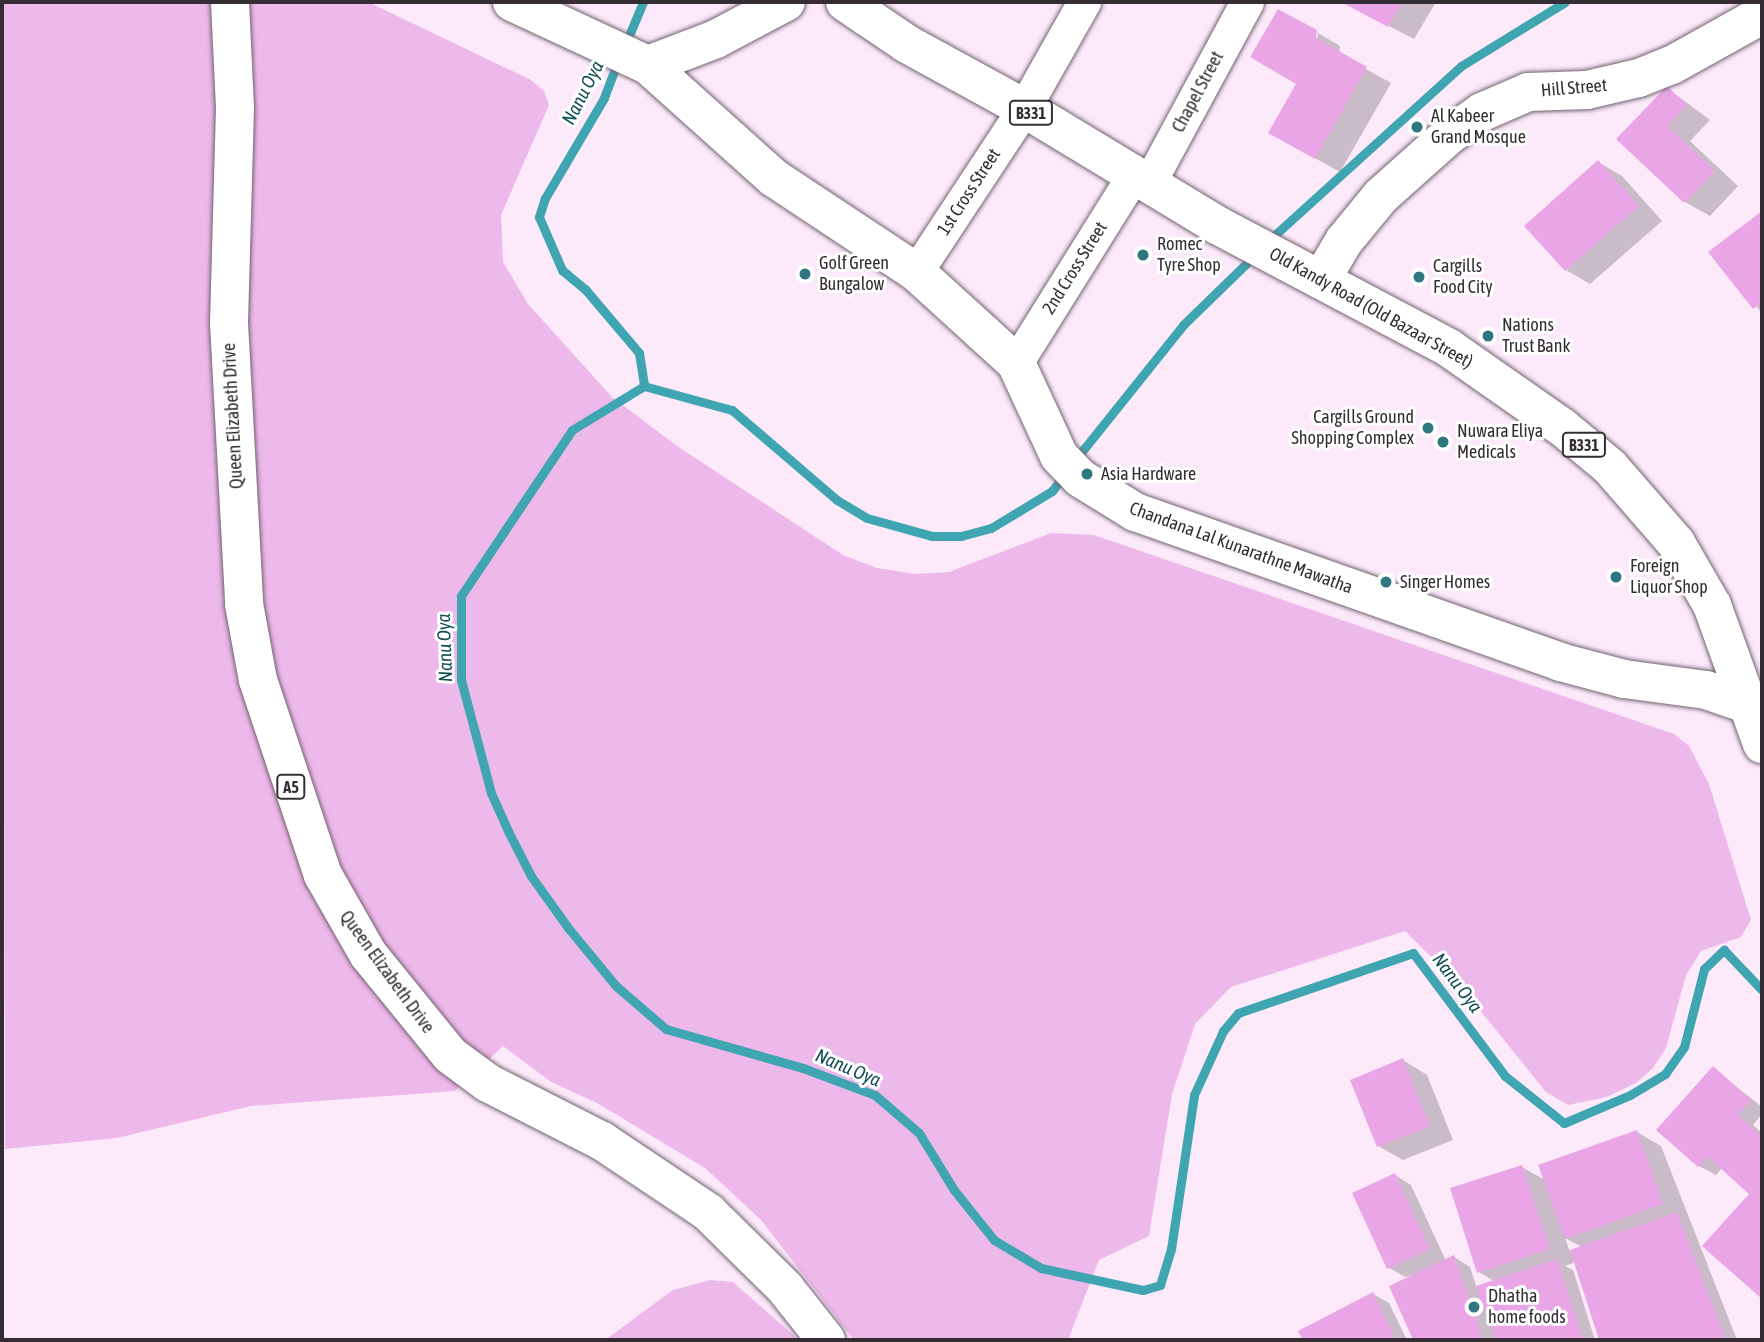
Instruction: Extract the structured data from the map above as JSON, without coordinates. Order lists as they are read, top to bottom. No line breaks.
{"streets":{"main road":["Hill Street","B331","Old Kandy Road (Old Bazaar Street)","Queen Elizabeth Drive","Chandana Lal Kunarathne Mawatha","A5"],"street":["Chapel Street","1st Cross Street","2nd Cross Street"]},"crossings":[["Hill Street","Old Kandy Road (Old Bazaar Street)"],["Chapel Street","2nd Cross Street"],["Chapel Street","Old Kandy Road (Old Bazaar Street)"],["1st Cross Street","Old Kandy Road (Old Bazaar Street)"],["1st Cross Street","Chandana Lal Kunarathne Mawatha"],["2nd Cross Street","Old Kandy Road (Old Bazaar Street)"],["2nd Cross Street","Chandana Lal Kunarathne Mawatha"],["Old Kandy Road (Old Bazaar Street)","Chandana Lal Kunarathne Mawatha"]],"water":["Nanu Oya"],"places":["Al Kabeer Grand Mosque","Romec Tyre Shop","Golf Green Bungalow","Cargills Food City","Nations Trust Bank","Cargills Ground Shopping Complex","Nuwara Eliya Medicals","Asia Hardware","Foreign Liquor Shop","Singer Homes","Dhatha home foods"]}
